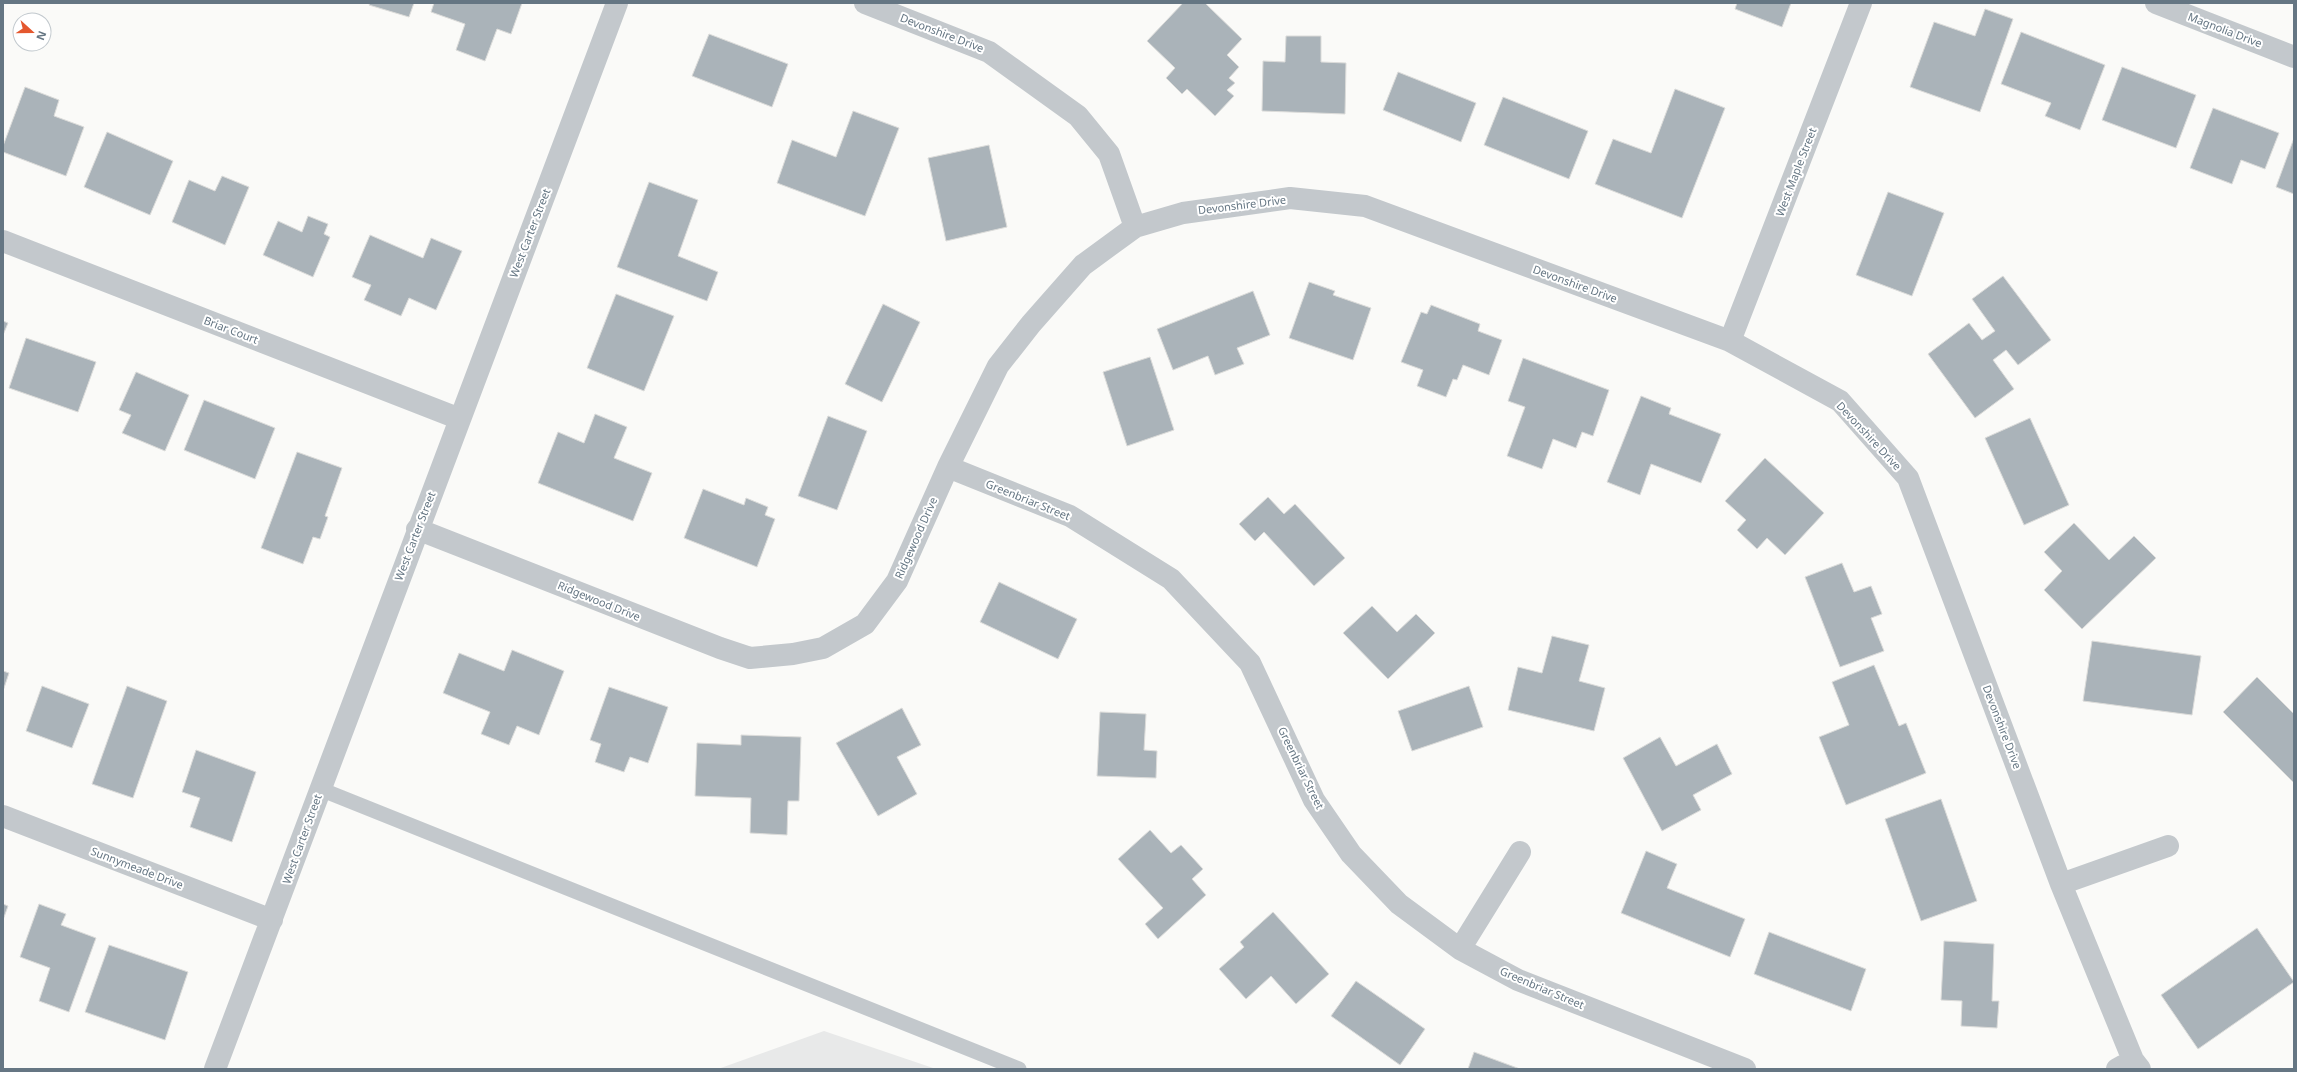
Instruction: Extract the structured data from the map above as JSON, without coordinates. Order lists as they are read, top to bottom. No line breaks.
{"streets":{"street":["Magnolia Drive","Devonshire Drive","West Maple Street","West Carter Street","Briar Court","Greenbriar Street","Ridgewood Drive","Sunnymeade Drive"]},"crossings":[["Devonshire Drive","West Maple Street"],["Devonshire Drive","Ridgewood Drive"],["West Carter Street","Briar Court"],["West Carter Street","Ridgewood Drive"],["West Carter Street","Sunnymeade Drive"],["Greenbriar Street","Ridgewood Drive"]],"north":"right"}
